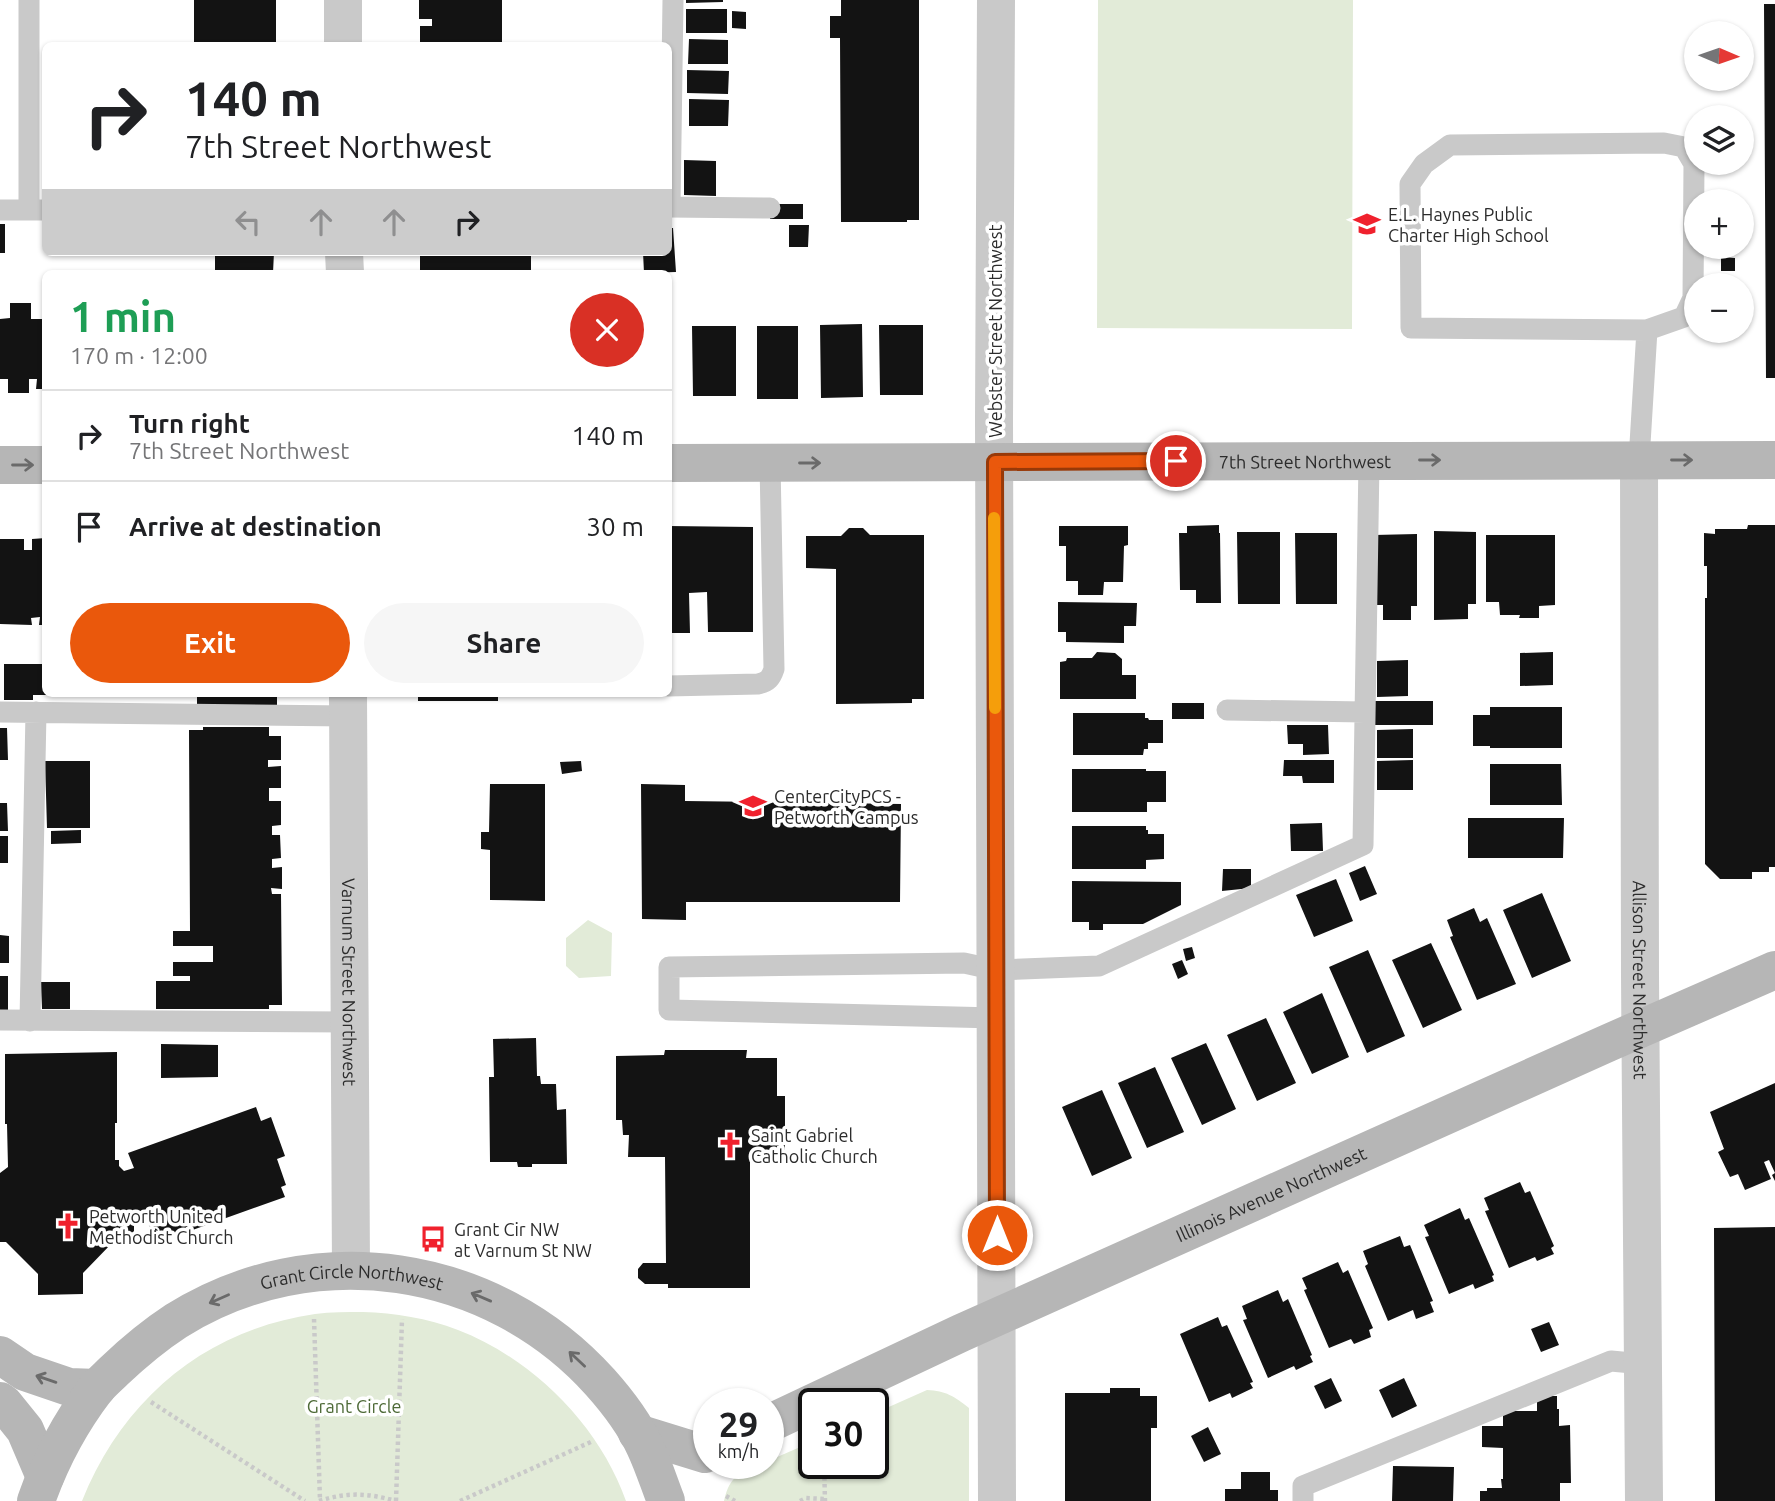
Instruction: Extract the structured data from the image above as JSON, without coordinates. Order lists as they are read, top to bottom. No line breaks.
{"streets":{"street":["Webster Street Northwest","7th Street Northwest","Allison Street Northwest","Varnum Street Northwest","Illinois Avenue Northwest","Grant Circle Northwest"]},"crossings":[["Webster Street Northwest","7th Street Northwest"],["Webster Street Northwest","Illinois Avenue Northwest"],["7th Street Northwest","Allison Street Northwest"],["Allison Street Northwest","Illinois Avenue Northwest"],["Varnum Street Northwest","Grant Circle Northwest"]],"one_way":["7th Street Northwest","Grant Circle Northwest"],"parks":["Grant Circle"],"places":{"school or university":["E.L. Haynes Public Charter High School","CenterCityPCS - Petworth Campus"],"church":["Saint Gabriel Catholic Church","Petworth United Methodist Church"],"bus stop":["Grant Cir NW at Varnum St NW"]},"north":"right","page":{"map_buttons":["+","−"],"turn":["140 m","7th Street Northwest"],"heading":["1 min","170 m · 12:00"],"list":[{"name":"Turn right","note":"7th Street Northwest","value":"140 m"},{"name":"Arrive at destination","value":"30 m"}],"buttons":["Exit","Share"],"speed":"29 km/h","limit":"30"}}
